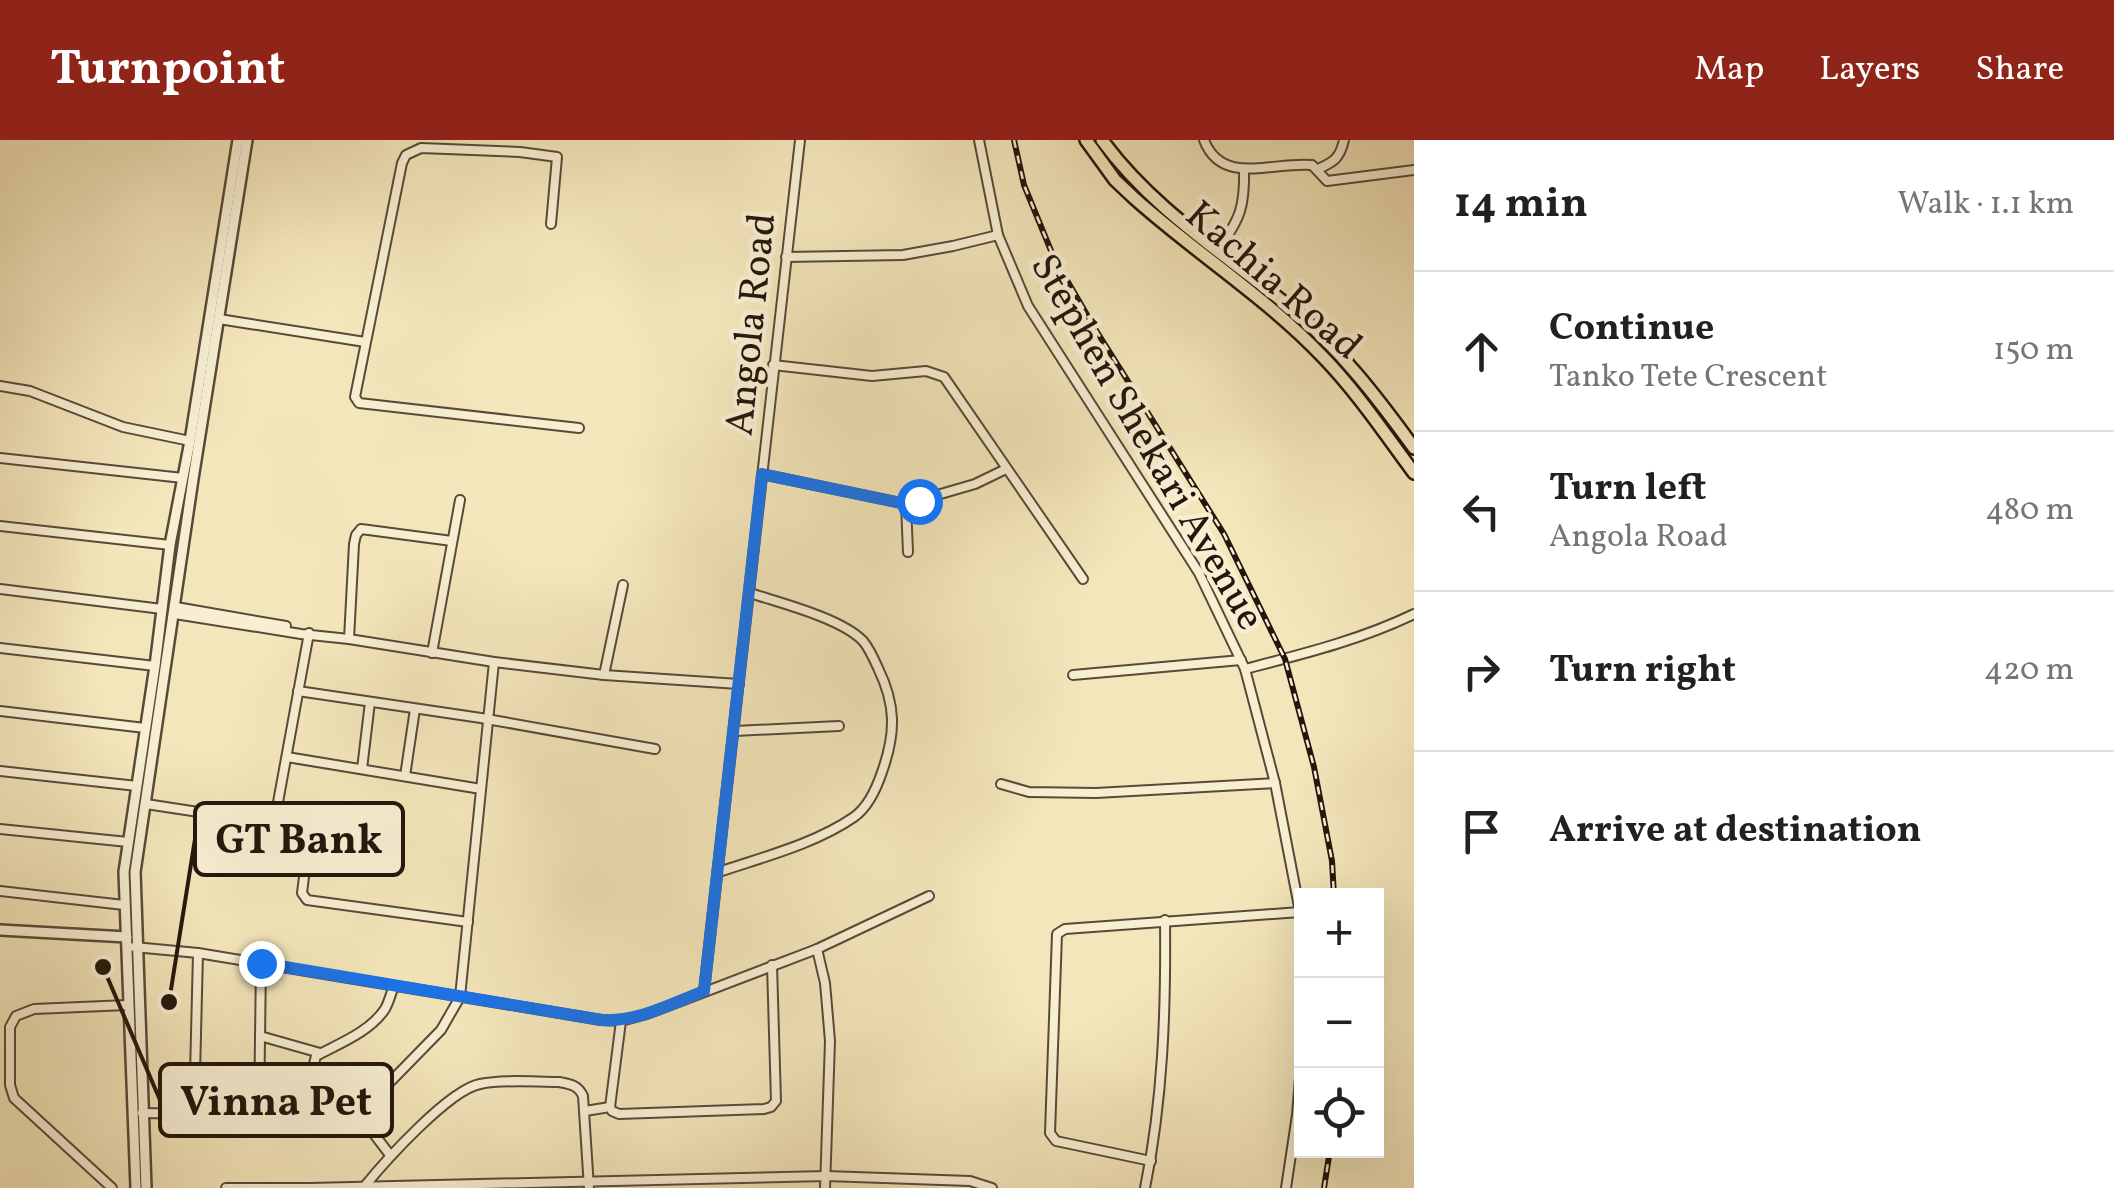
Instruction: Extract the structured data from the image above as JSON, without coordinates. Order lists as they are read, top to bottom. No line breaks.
{"streets":{"main road":["Kachia Road"],"street":["Angola Road","Stephen Shekari Avenue"]},"places":["Vinna Pet","GT Bank"],"page":{"header":"Turnpoint","nav":["Map","Layers","Share"],"heading":["14 min","Walk · 1.1 km"],"list":[["Continue","Tanko Tete Crescent","150 m"],["Turn left","Angola Road","480 m"],["Turn right","420 m"],"Arrive at destination"],"map_buttons":["+","−"]}}
